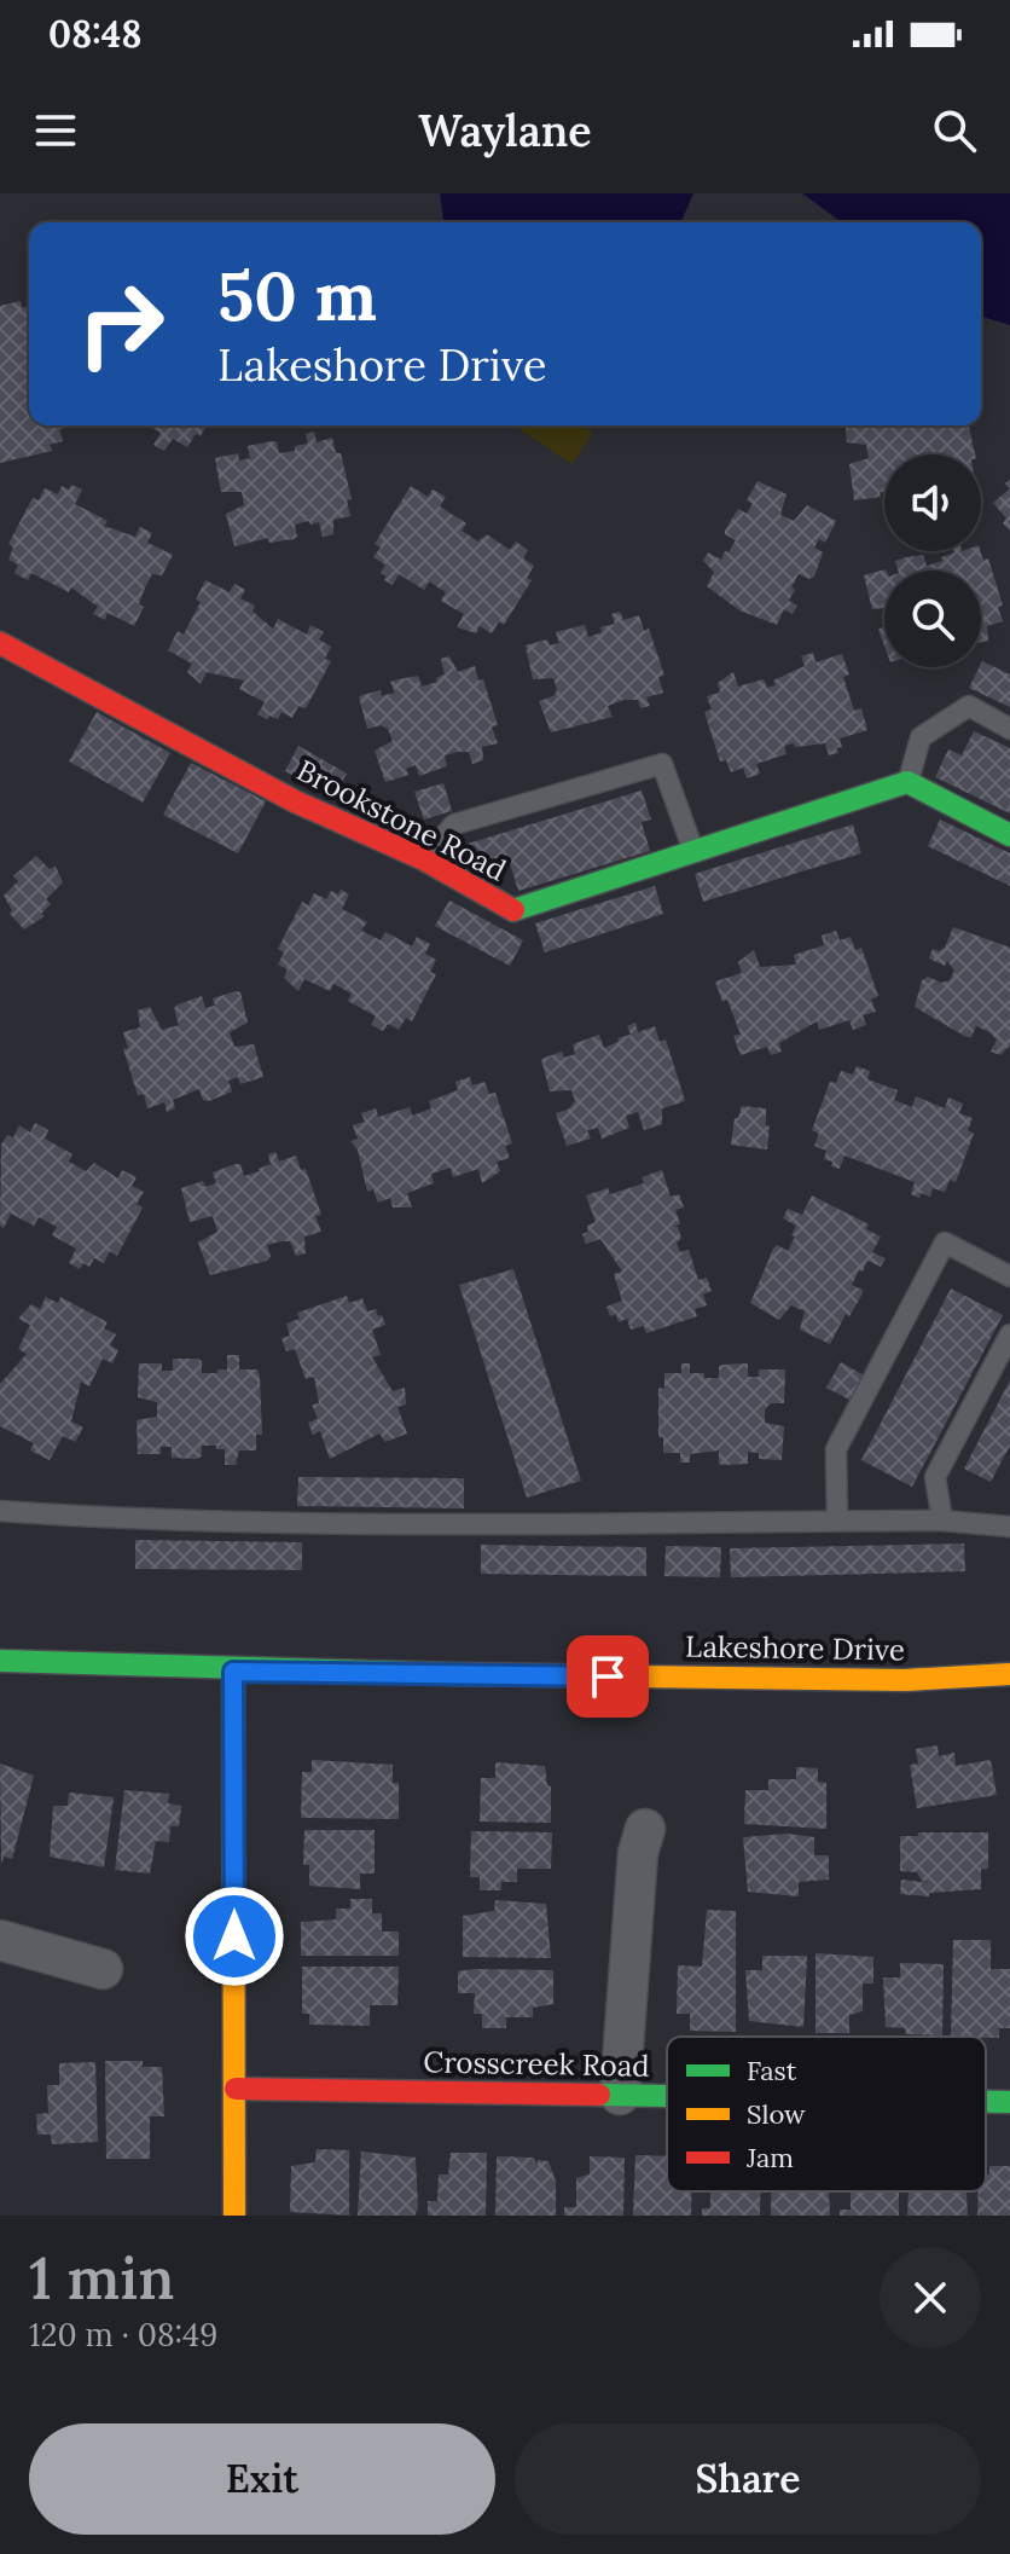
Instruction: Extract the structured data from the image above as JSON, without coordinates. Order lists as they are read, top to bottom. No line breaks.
{"streets":{"street":["Brookstone Road","Lakeshore Drive","Crosscreek Road"]},"legend":["Fast","Slow","Jam"],"page":{"status":"08:48","header":"Waylane","turn":["50 m","Lakeshore Drive"],"heading":["1 min","120 m · 08:49"],"buttons":["Exit","Share"]}}
